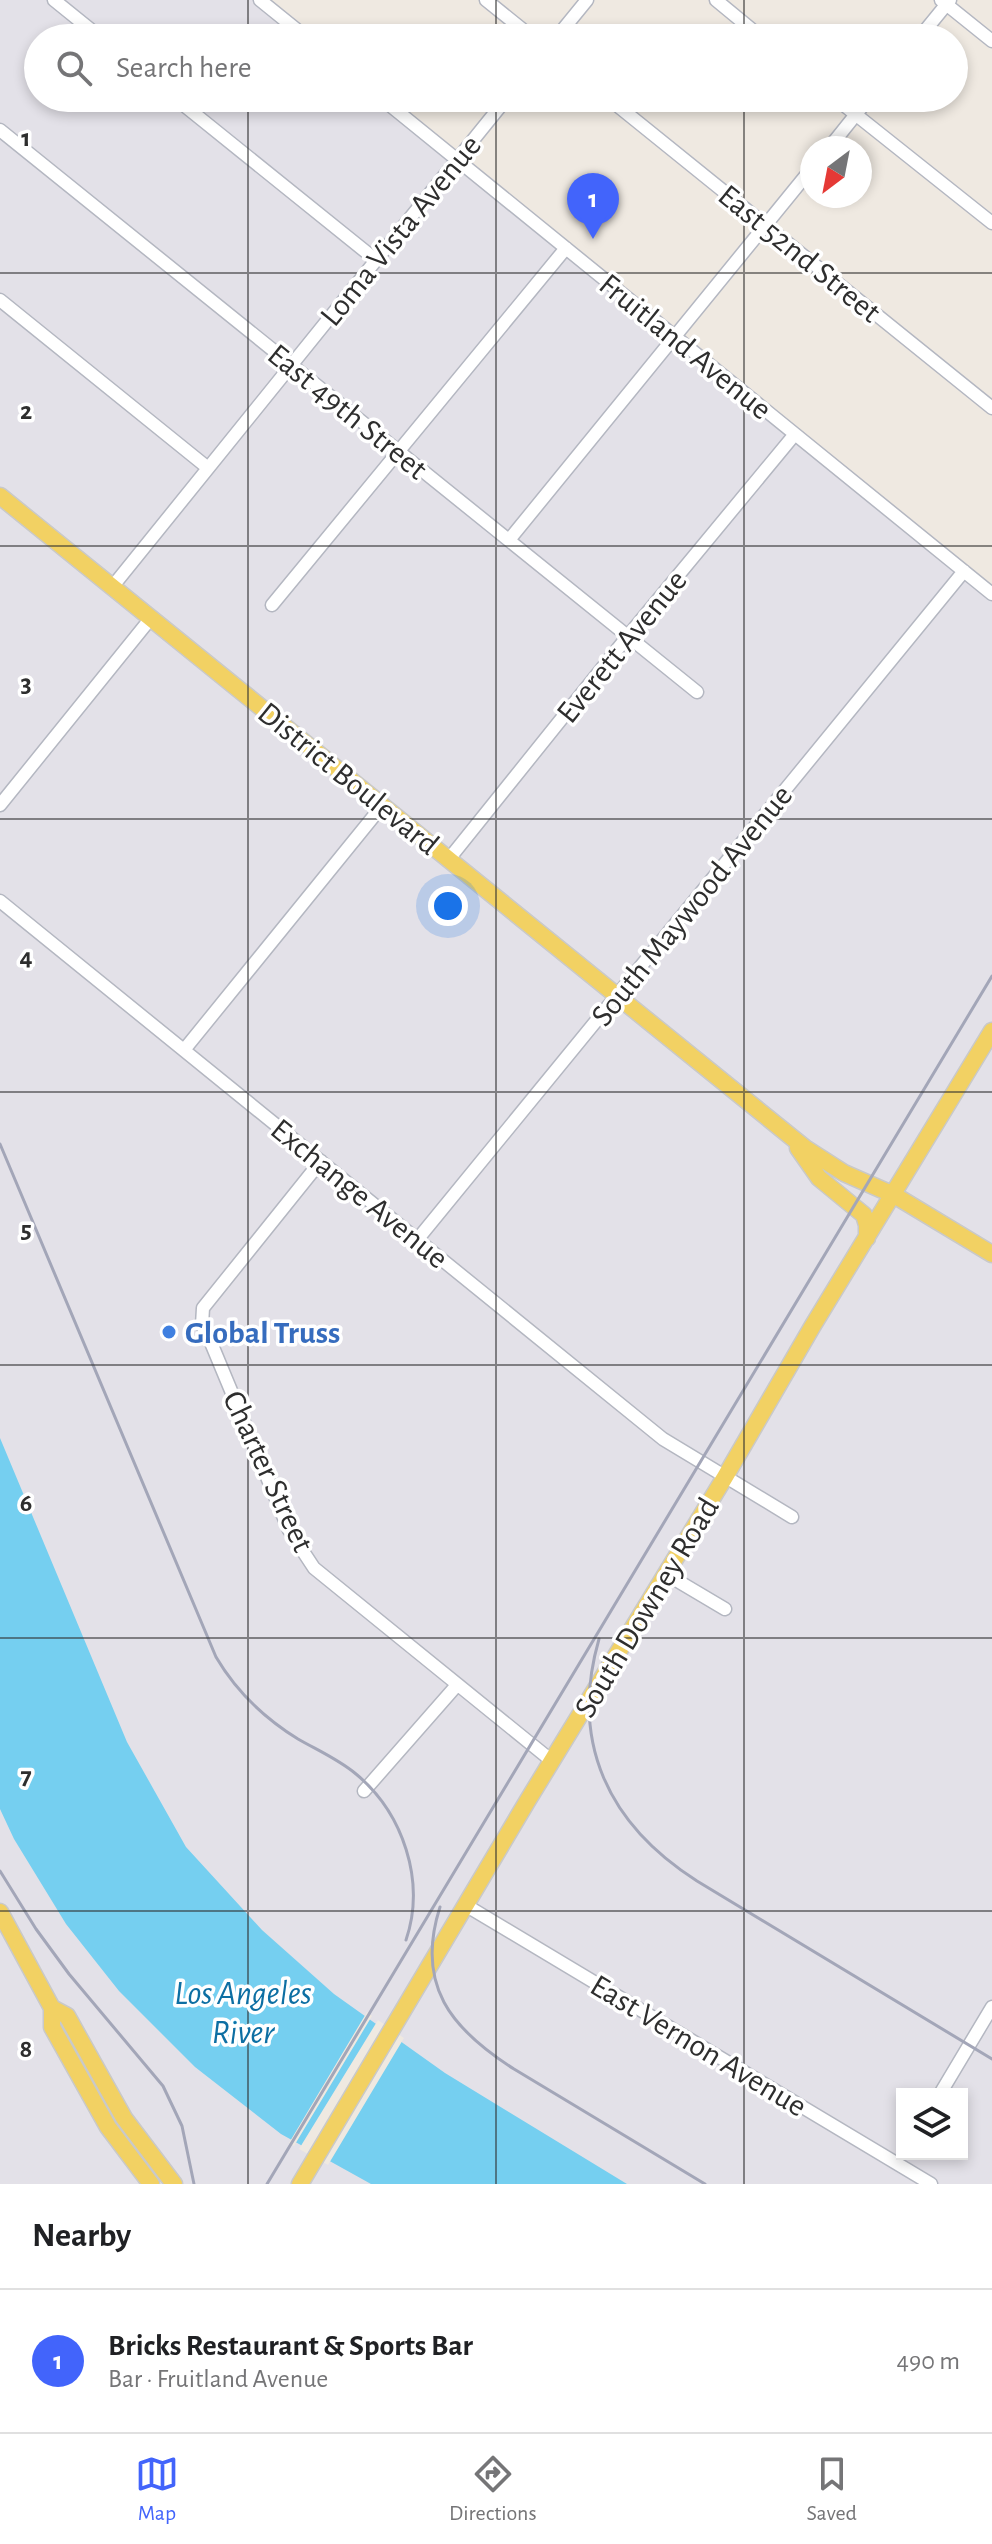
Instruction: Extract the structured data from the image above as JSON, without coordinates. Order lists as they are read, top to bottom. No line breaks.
{"streets":{"main road":["District Boulevard","South Downey Road"],"street":["Loma Vista Avenue","East 52nd Street","Fruitland Avenue","East 49th Street","Everett Avenue","South Maywood Avenue","Exchange Avenue","Charter Street","East Vernon Avenue"]},"crossings":[["Loma Vista Avenue","Fruitland Avenue"],["Loma Vista Avenue","East 49th Street"],["Loma Vista Avenue","District Boulevard"],["Fruitland Avenue","Everett Avenue"],["Fruitland Avenue","South Maywood Avenue"],["East 49th Street","Everett Avenue"],["Everett Avenue","District Boulevard"],["District Boulevard","South Maywood Avenue"],["District Boulevard","South Downey Road"],["South Maywood Avenue","Exchange Avenue"],["Exchange Avenue","Charter Street"],["Exchange Avenue","South Downey Road"],["Charter Street","South Downey Road"],["South Downey Road","East Vernon Avenue"]],"water":["Los Angeles River"],"places":["Global Truss"],"north":"bottom left","page":{"search":"Search here","pins":"1","heading":"Nearby","list":[{"mark":"1","name":"Bricks Restaurant & Sports Bar","note":"Bar · Fruitland Avenue","value":"490 m"}],"nav":["Map","Directions","Saved"]},"grid":{"rows":["1","2","3","4","5","6","7","8"]}}
